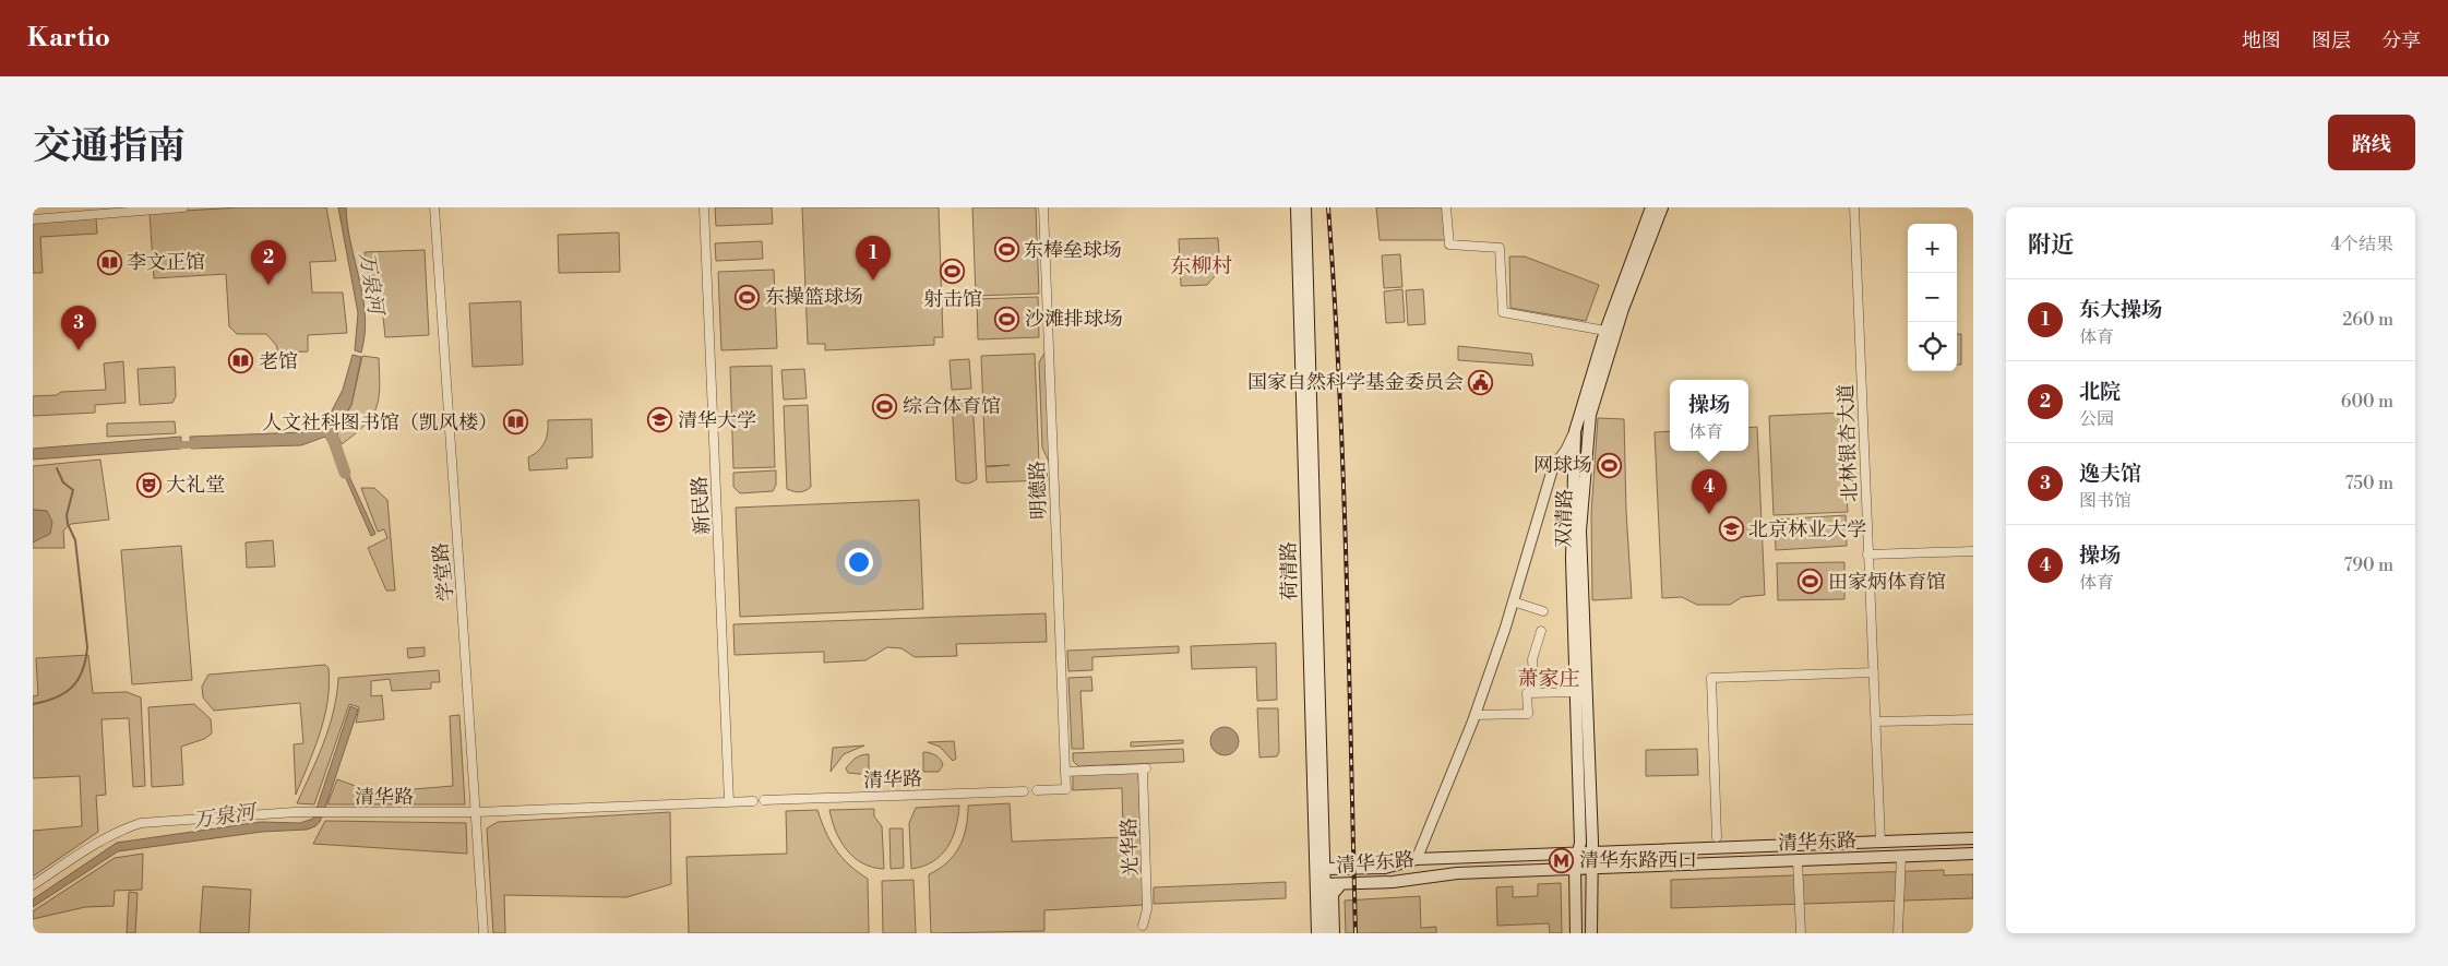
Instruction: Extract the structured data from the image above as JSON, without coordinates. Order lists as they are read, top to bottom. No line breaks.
{"streets":{"main road":["双清路","荷清路","清华东路"],"street":["北林银杏大道","明德路","新民路","学堂路","清华路","光华路"]},"crossings":[["北林银杏大道","清华东路"],["明德路","光华路"],["新民路","清华路"],["双清路","清华东路"],["荷清路","清华东路"],["学堂路","清华路"]],"districts":["东柳村","萧家庄"],"water":["万泉河"],"places":{"sports":["东棒垒球场","射击馆","东操篮球场","沙滩排球场","综合体育馆","网球场","田家炳体育馆"],"library":["李文正馆","老馆","人文社科图书馆（凯风楼）"],"public building":["国家自然科学基金委员会"],"school or university":["清华大学","北京林业大学"],"theatre":["大礼堂"],"metro station":["清华东路西口"]},"page":{"header":"Kartio","nav":["地图","图层","分享"],"title":"交通指南","buttons":"路线","heading":["附近","4个结果"],"map_buttons":["+","−"],"pins":["1","2","3","4"],"list":[{"mark":"1","name":"东大操场","note":"体育","value":"260 m"},{"mark":"2","name":"北院","note":"公园","value":"600 m"},{"mark":"3","name":"逸夫馆","note":"图书馆","value":"750 m"},{"mark":"4","name":"操场","note":"体育","value":"790 m"}],"popup":["操场","体育"]}}
